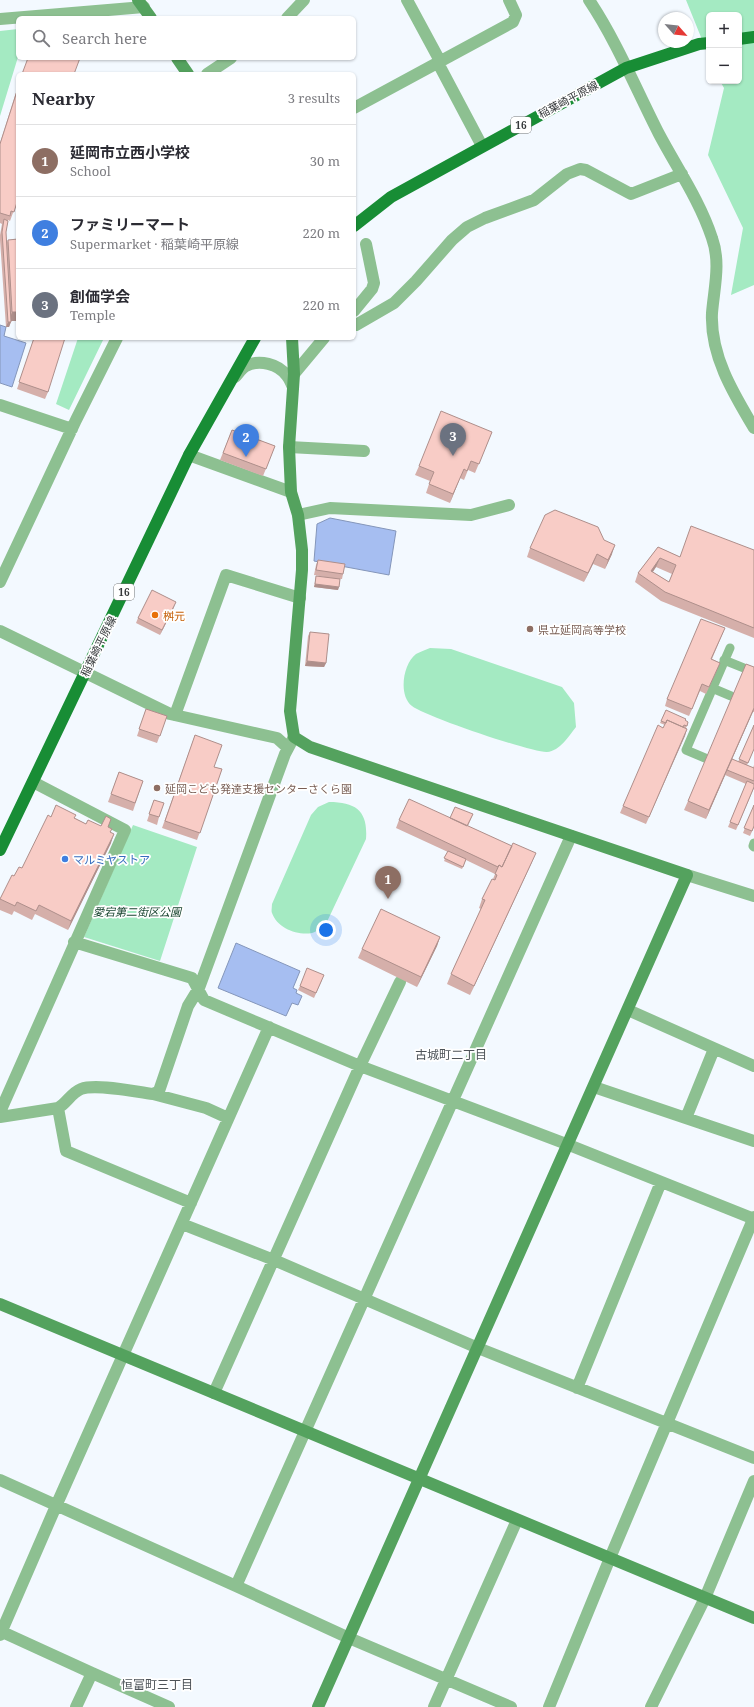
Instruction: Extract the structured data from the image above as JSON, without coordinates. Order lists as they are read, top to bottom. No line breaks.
{"streets":{"main road":["稲葉崎平原線","16"]},"districts":["古城町二丁目","恒富町三丁目"],"parks":["愛宕第二街区公園"],"places":["桝元","県立延岡高等学校","延岡こども発達支援センターさくら園","マルミヤストア"],"north":"bottom right","page":{"map_buttons":["+","−"],"search":"Search here","heading":["Nearby","3 results"],"list":[{"mark":"1","name":"延岡市立西小学校","note":"School","value":"30 m"},{"mark":"2","name":"ファミリーマート","note":"Supermarket · 稲葉崎平原線","value":"220 m"},{"mark":"3","name":"創価学会","note":"Temple","value":"220 m"}],"pins":["3","2","1"]}}
